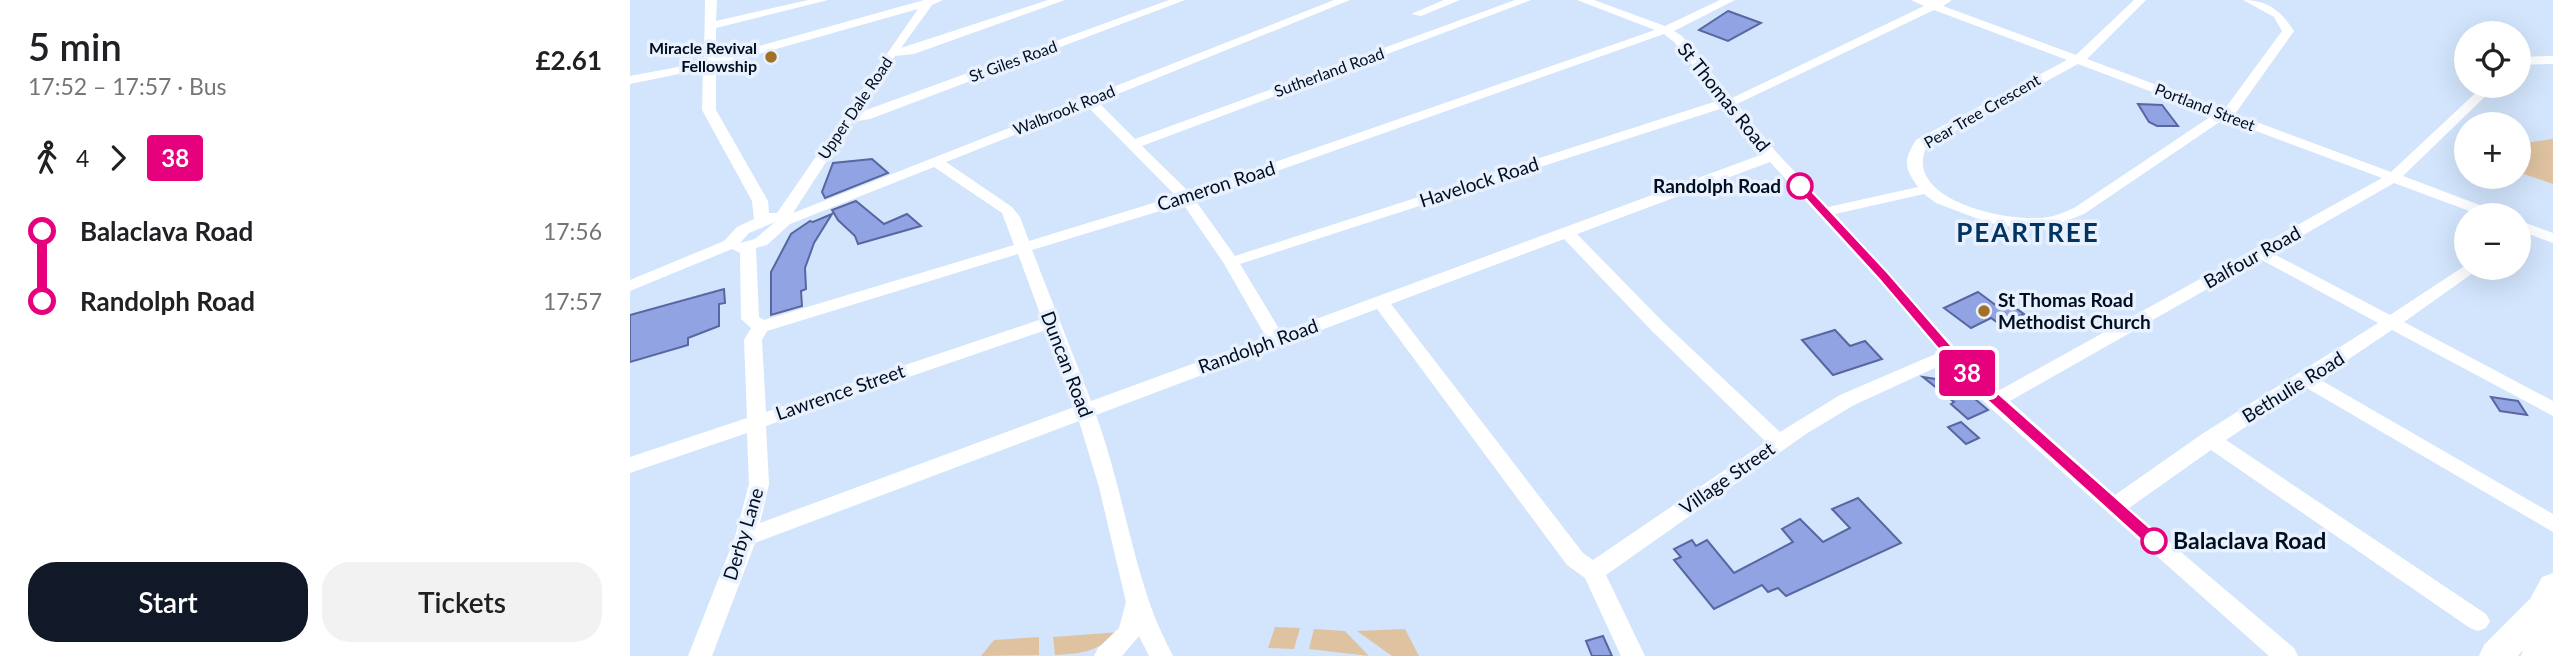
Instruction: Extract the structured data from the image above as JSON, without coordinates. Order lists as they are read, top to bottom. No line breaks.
{"streets":{"street":["St Giles Road","Sutherland Road","St Thomas Road","Portland Street","Upper Dale Road","Walbrook Road","Pear Tree Crescent","Havelock Road","Cameron Road","Balfour Road","Randolph Road","Duncan Road","Bethulie Road","Lawrence Street","Village Street","Derby Lane"]},"crossings":[["St Giles Road","Upper Dale Road"],["St Thomas Road","Havelock Road"],["St Thomas Road","Cameron Road"],["St Thomas Road","Randolph Road"],["St Thomas Road","Village Street"],["Portland Street","Pear Tree Crescent"],["Portland Street","Havelock Road"],["Portland Street","Balfour Road"],["Upper Dale Road","Walbrook Road"],["Walbrook Road","Duncan Road"],["Cameron Road","Duncan Road"],["Cameron Road","Derby Lane"],["Randolph Road","Duncan Road"],["Randolph Road","Derby Lane"],["Duncan Road","Lawrence Street"],["Lawrence Street","Derby Lane"]],"districts":["PEARTREE"],"places":["Miracle Revival Fellowship","Randolph Road","St Thomas Road Methodist Church","Balaclava Road"],"lines":["bus line 38"],"page":{"heading":["5 min","17:52 – 17:57 · Bus","£2.61"],"on_map":"38","map_buttons":["+","−"],"legs":["4","38"],"list":[{"name":"Balaclava Road","value":"17:56"},{"name":"Randolph Road","value":"17:57"}],"buttons":["Start","Tickets"]}}
